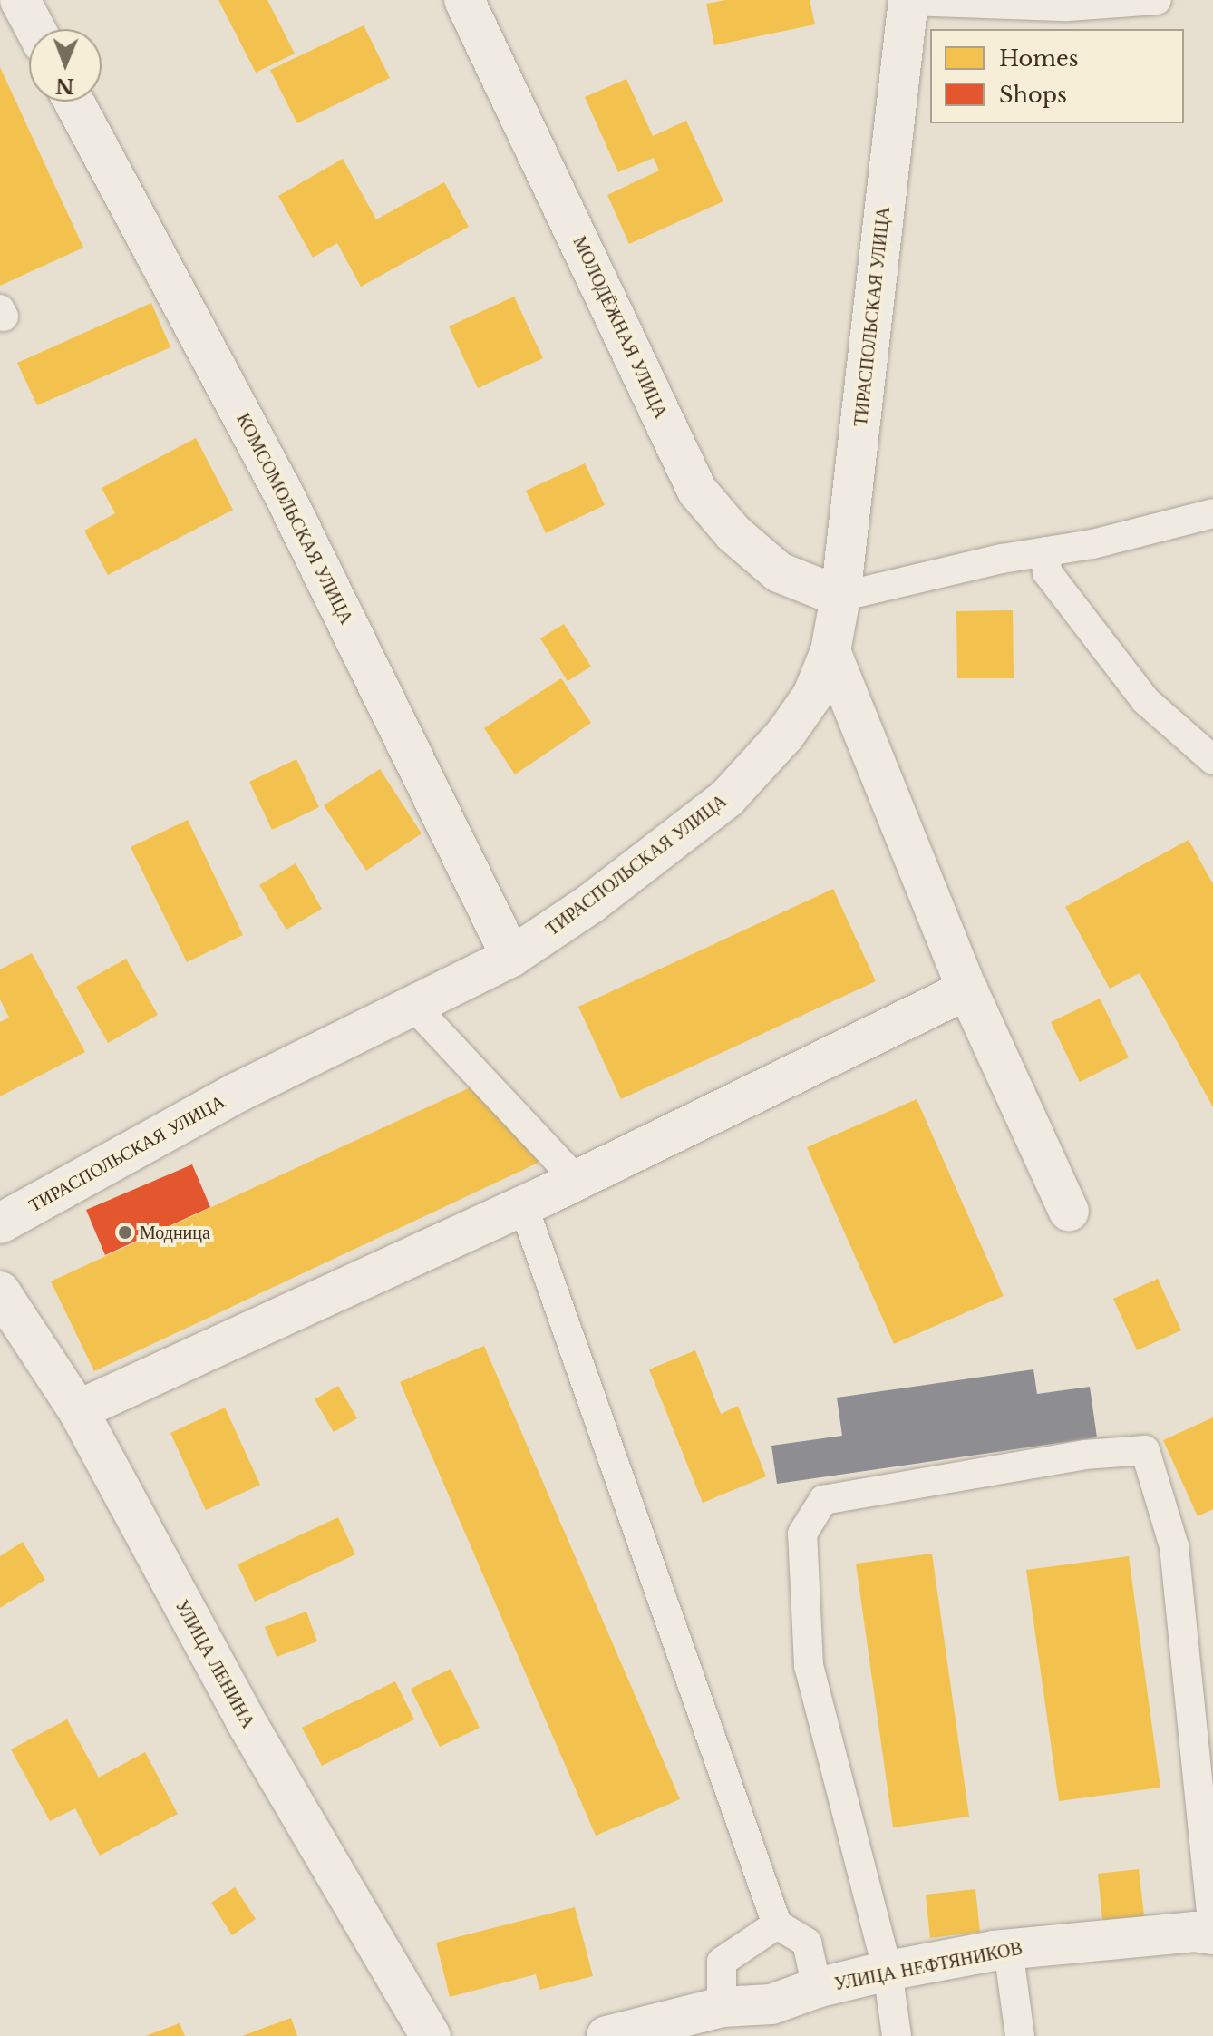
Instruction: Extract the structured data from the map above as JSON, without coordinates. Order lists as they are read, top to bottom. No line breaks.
{"streets":{"street":["ТИРАСПОЛЬСКАЯ УЛИЦА","МОЛОДЁЖНАЯ УЛИЦА","КОМСОМОЛЬСКАЯ УЛИЦА","УЛИЦА ЛЕНИНА","УЛИЦА НЕФТЯНИКОВ"]},"crossings":[["ТИРАСПОЛЬСКАЯ УЛИЦА","МОЛОДЁЖНАЯ УЛИЦА"],["ТИРАСПОЛЬСКАЯ УЛИЦА","КОМСОМОЛЬСКАЯ УЛИЦА"]],"places":["Модница"],"legend":["Homes","Shops"],"north":"bottom"}
